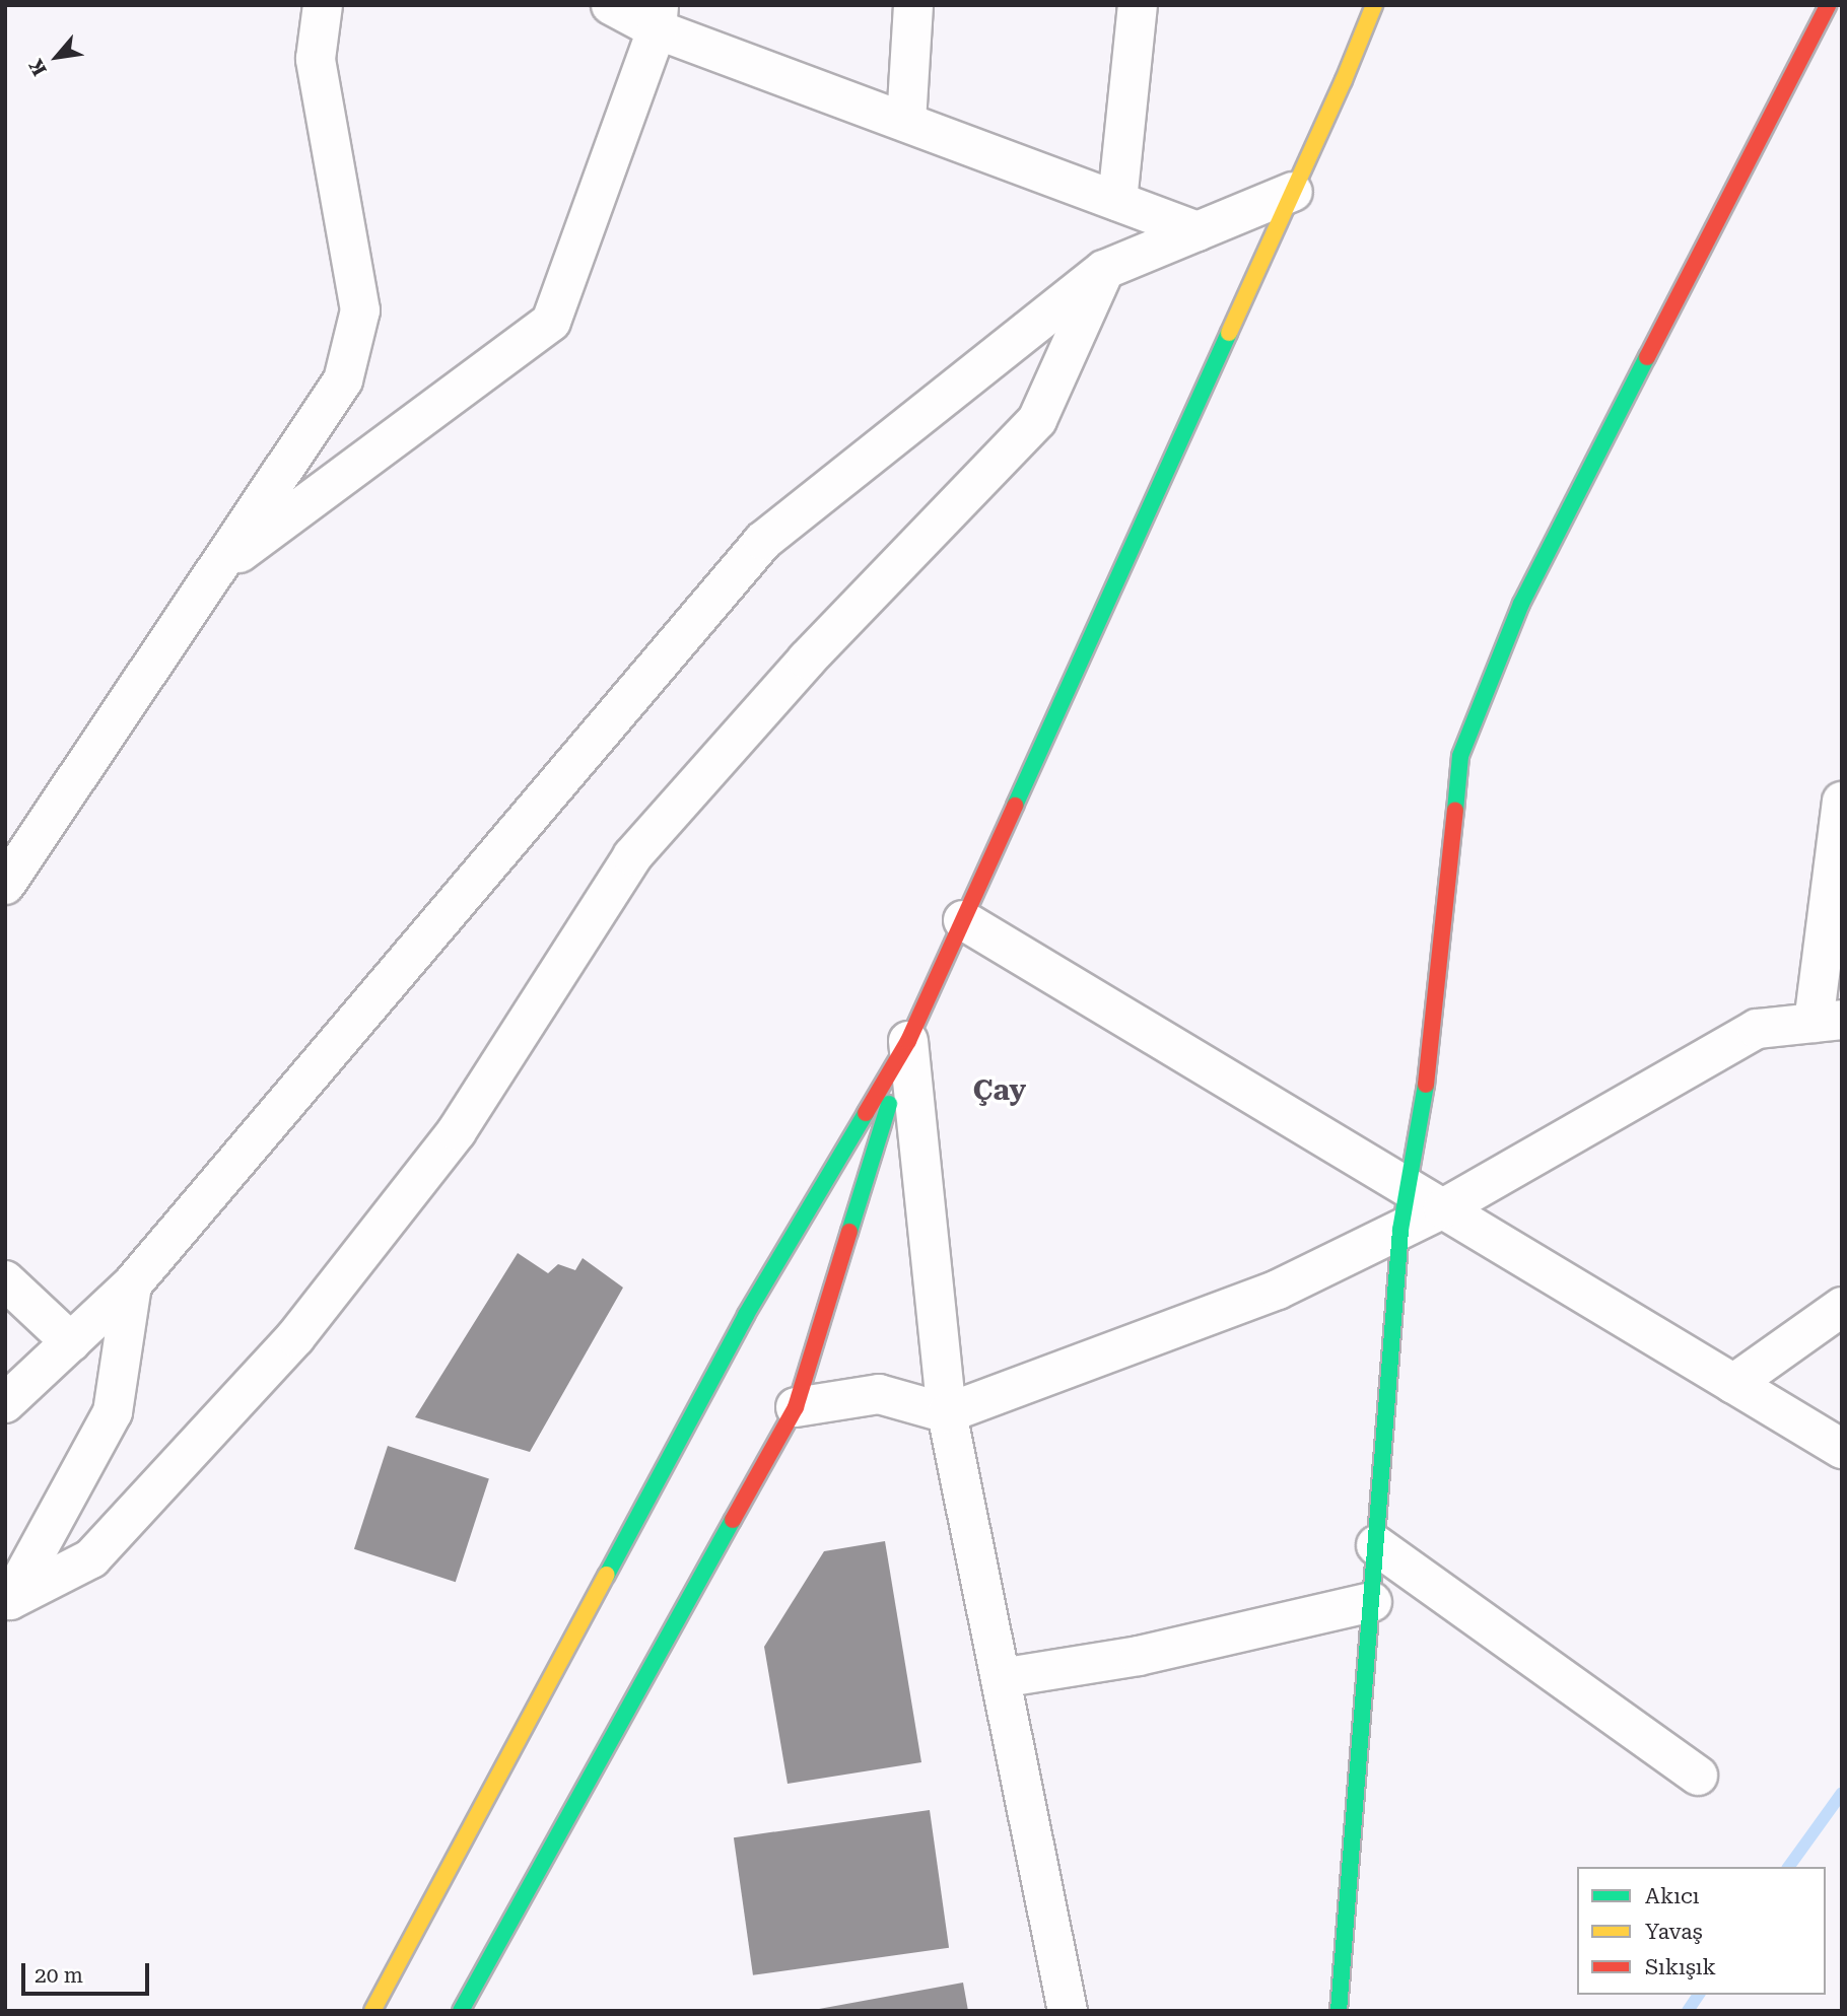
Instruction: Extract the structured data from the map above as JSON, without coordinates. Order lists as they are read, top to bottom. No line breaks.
{"districts":["Çay"],"legend":["Akıcı","Yavaş","Sıkışık"],"scale_bar":"20 m","north":"bottom left"}
